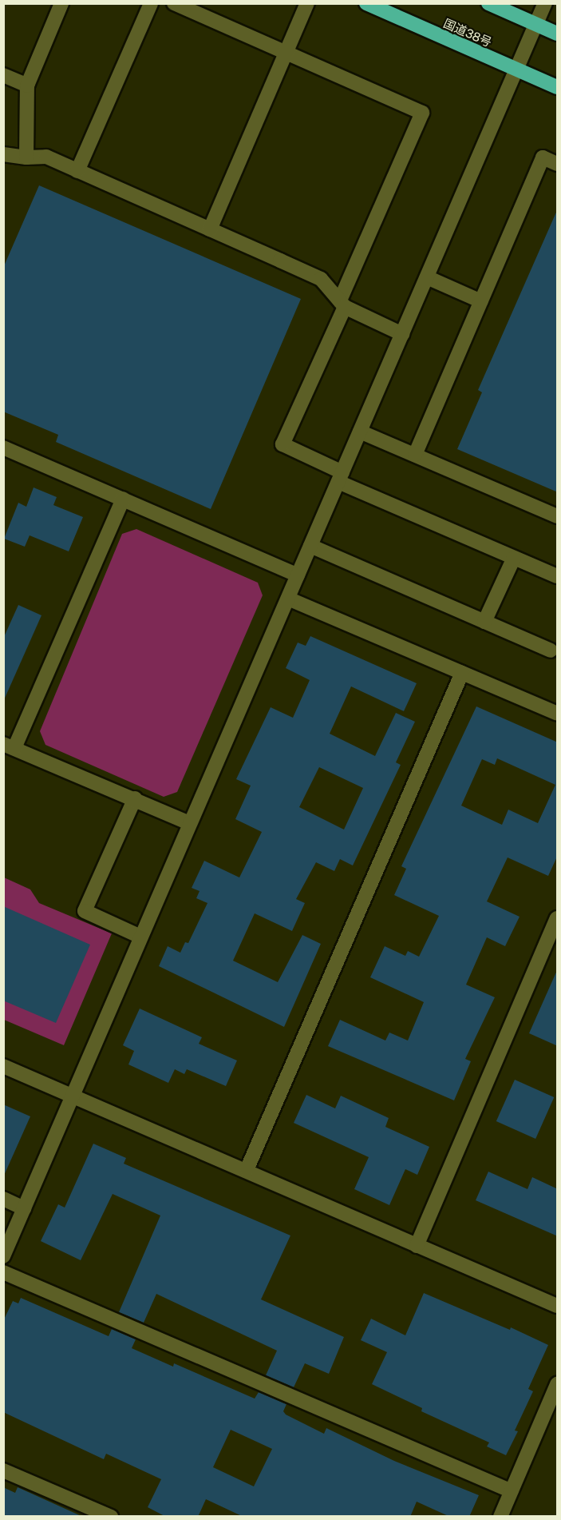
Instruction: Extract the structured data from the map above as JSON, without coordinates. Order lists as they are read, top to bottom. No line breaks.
{"streets":{"highway":["国道38号"]}}
